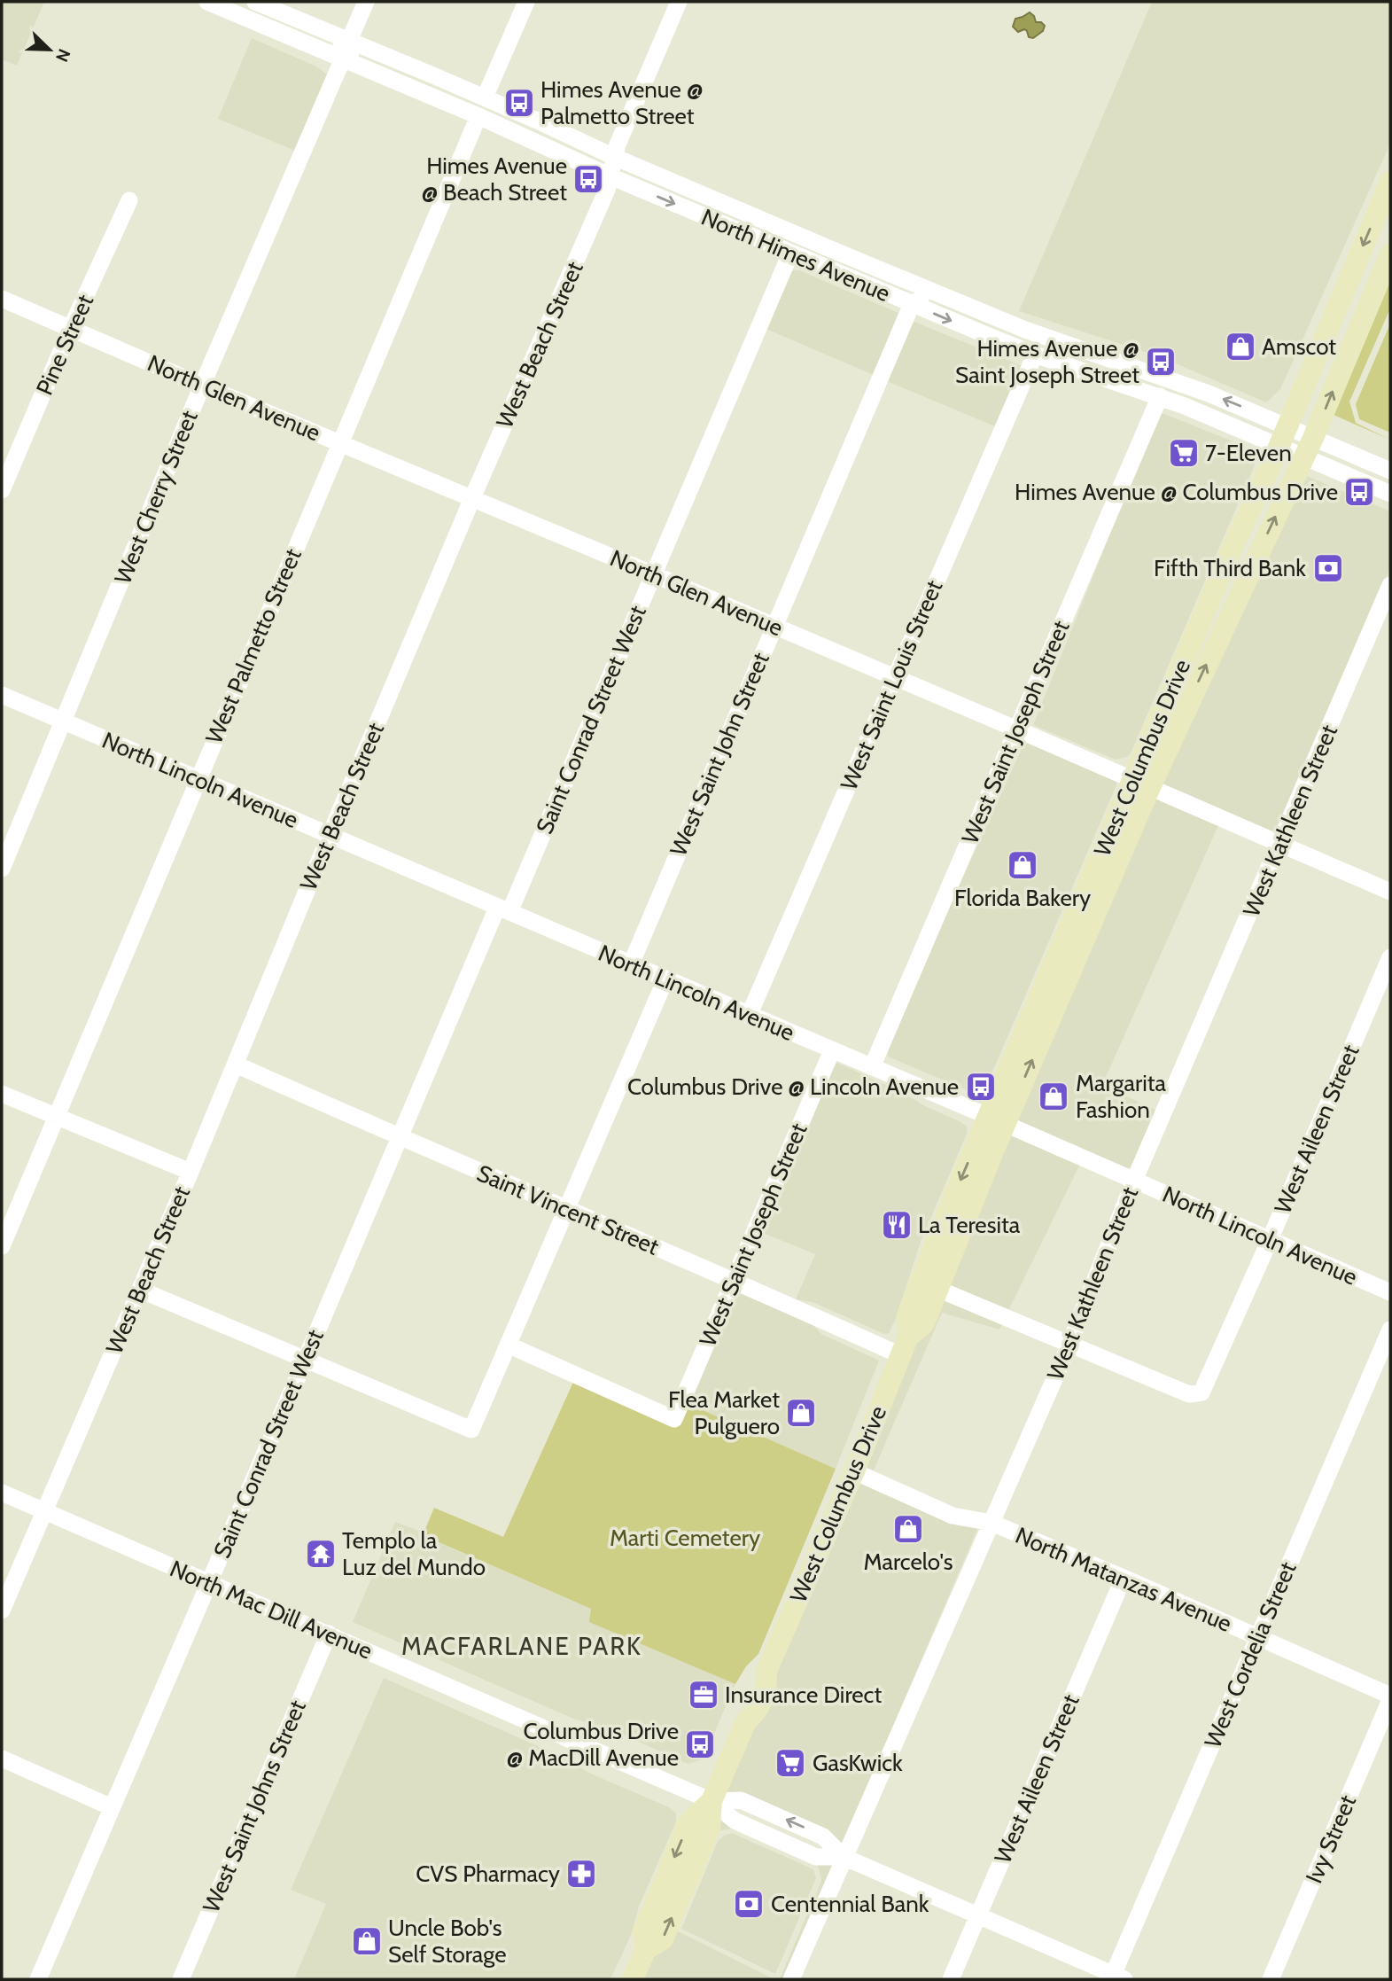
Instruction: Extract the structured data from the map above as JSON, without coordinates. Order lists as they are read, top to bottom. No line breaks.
{"streets":{"main road":["West Columbus Drive"],"street":["North Himes Avenue","Pine Street","West Beach Street","North Glen Avenue","West Cherry Street","West Palmetto Street","West Saint Louis Street","Saint Conrad Street West","West Saint Joseph Street","West Saint John Street","North Lincoln Avenue","West Kathleen Street","West Aileen Street","Saint Vincent Street","North Matanzas Avenue","North Mac Dill Avenue","West Cordelia Street","West Saint Johns Street","Ivy Street"]},"crossings":[["North Himes Avenue","West Beach Street"],["North Himes Avenue","West Cherry Street"],["North Himes Avenue","West Palmetto Street"],["North Himes Avenue","West Saint Louis Street"],["North Himes Avenue","Saint Conrad Street West"],["North Himes Avenue","West Saint Joseph Street"],["North Himes Avenue","West Saint John Street"],["North Himes Avenue","West Columbus Drive"],["Pine Street","North Glen Avenue"],["West Beach Street","North Glen Avenue"],["West Beach Street","North Lincoln Avenue"],["West Beach Street","Saint Vincent Street"],["West Beach Street","North Mac Dill Avenue"],["North Glen Avenue","West Cherry Street"],["North Glen Avenue","West Palmetto Street"],["North Glen Avenue","West Saint Louis Street"],["North Glen Avenue","Saint Conrad Street West"],["North Glen Avenue","West Saint Joseph Street"],["North Glen Avenue","West Saint John Street"],["North Glen Avenue","West Columbus Drive"],["North Glen Avenue","West Kathleen Street"],["West Cherry Street","North Lincoln Avenue"],["West Palmetto Street","North Lincoln Avenue"],["West Saint Louis Street","North Lincoln Avenue"],["Saint Conrad Street West","North Lincoln Avenue"],["Saint Conrad Street West","Saint Vincent Street"],["Saint Conrad Street West","North Mac Dill Avenue"],["West Saint Joseph Street","North Lincoln Avenue"],["West Saint Joseph Street","Saint Vincent Street"],["West Saint John Street","North Lincoln Avenue"],["West Columbus Drive","North Lincoln Avenue"],["West Columbus Drive","Saint Vincent Street"],["West Columbus Drive","North Matanzas Avenue"],["West Columbus Drive","North Mac Dill Avenue"],["North Lincoln Avenue","West Kathleen Street"],["North Lincoln Avenue","West Aileen Street"],["West Kathleen Street","West Aileen Street"],["West Kathleen Street","North Matanzas Avenue"],["West Kathleen Street","North Mac Dill Avenue"],["West Aileen Street","North Matanzas Avenue"],["West Aileen Street","North Mac Dill Avenue"],["North Matanzas Avenue","West Cordelia Street"],["North Matanzas Avenue","Ivy Street"],["North Mac Dill Avenue","West Cordelia Street"],["North Mac Dill Avenue","West Saint Johns Street"]],"districts":["MACFARLANE PARK"],"parks":["Marti Cemetery"],"places":{"bus stop":["Himes Avenue @ Palmetto Street","Himes Avenue @ Beach Street","Himes Avenue @ Saint Joseph Street","Himes Avenue @ Columbus Drive","Columbus Drive @ Lincoln Avenue","Columbus Drive @ MacDill Avenue"],"shop":["Amscot","Florida Bakery","Margarita Fashion","Flea Market Pulguero","Marcelo's","Uncle Bob's Self Storage"],"supermarket":["7-Eleven","GasKwick"],"bank":["Fifth Third Bank","Centennial Bank"],"restaurant":["La Teresita"],"temple":["Templo la Luz del Mundo"],"office":["Insurance Direct"],"pharmacy":["CVS Pharmacy"]},"north":"bottom right"}
